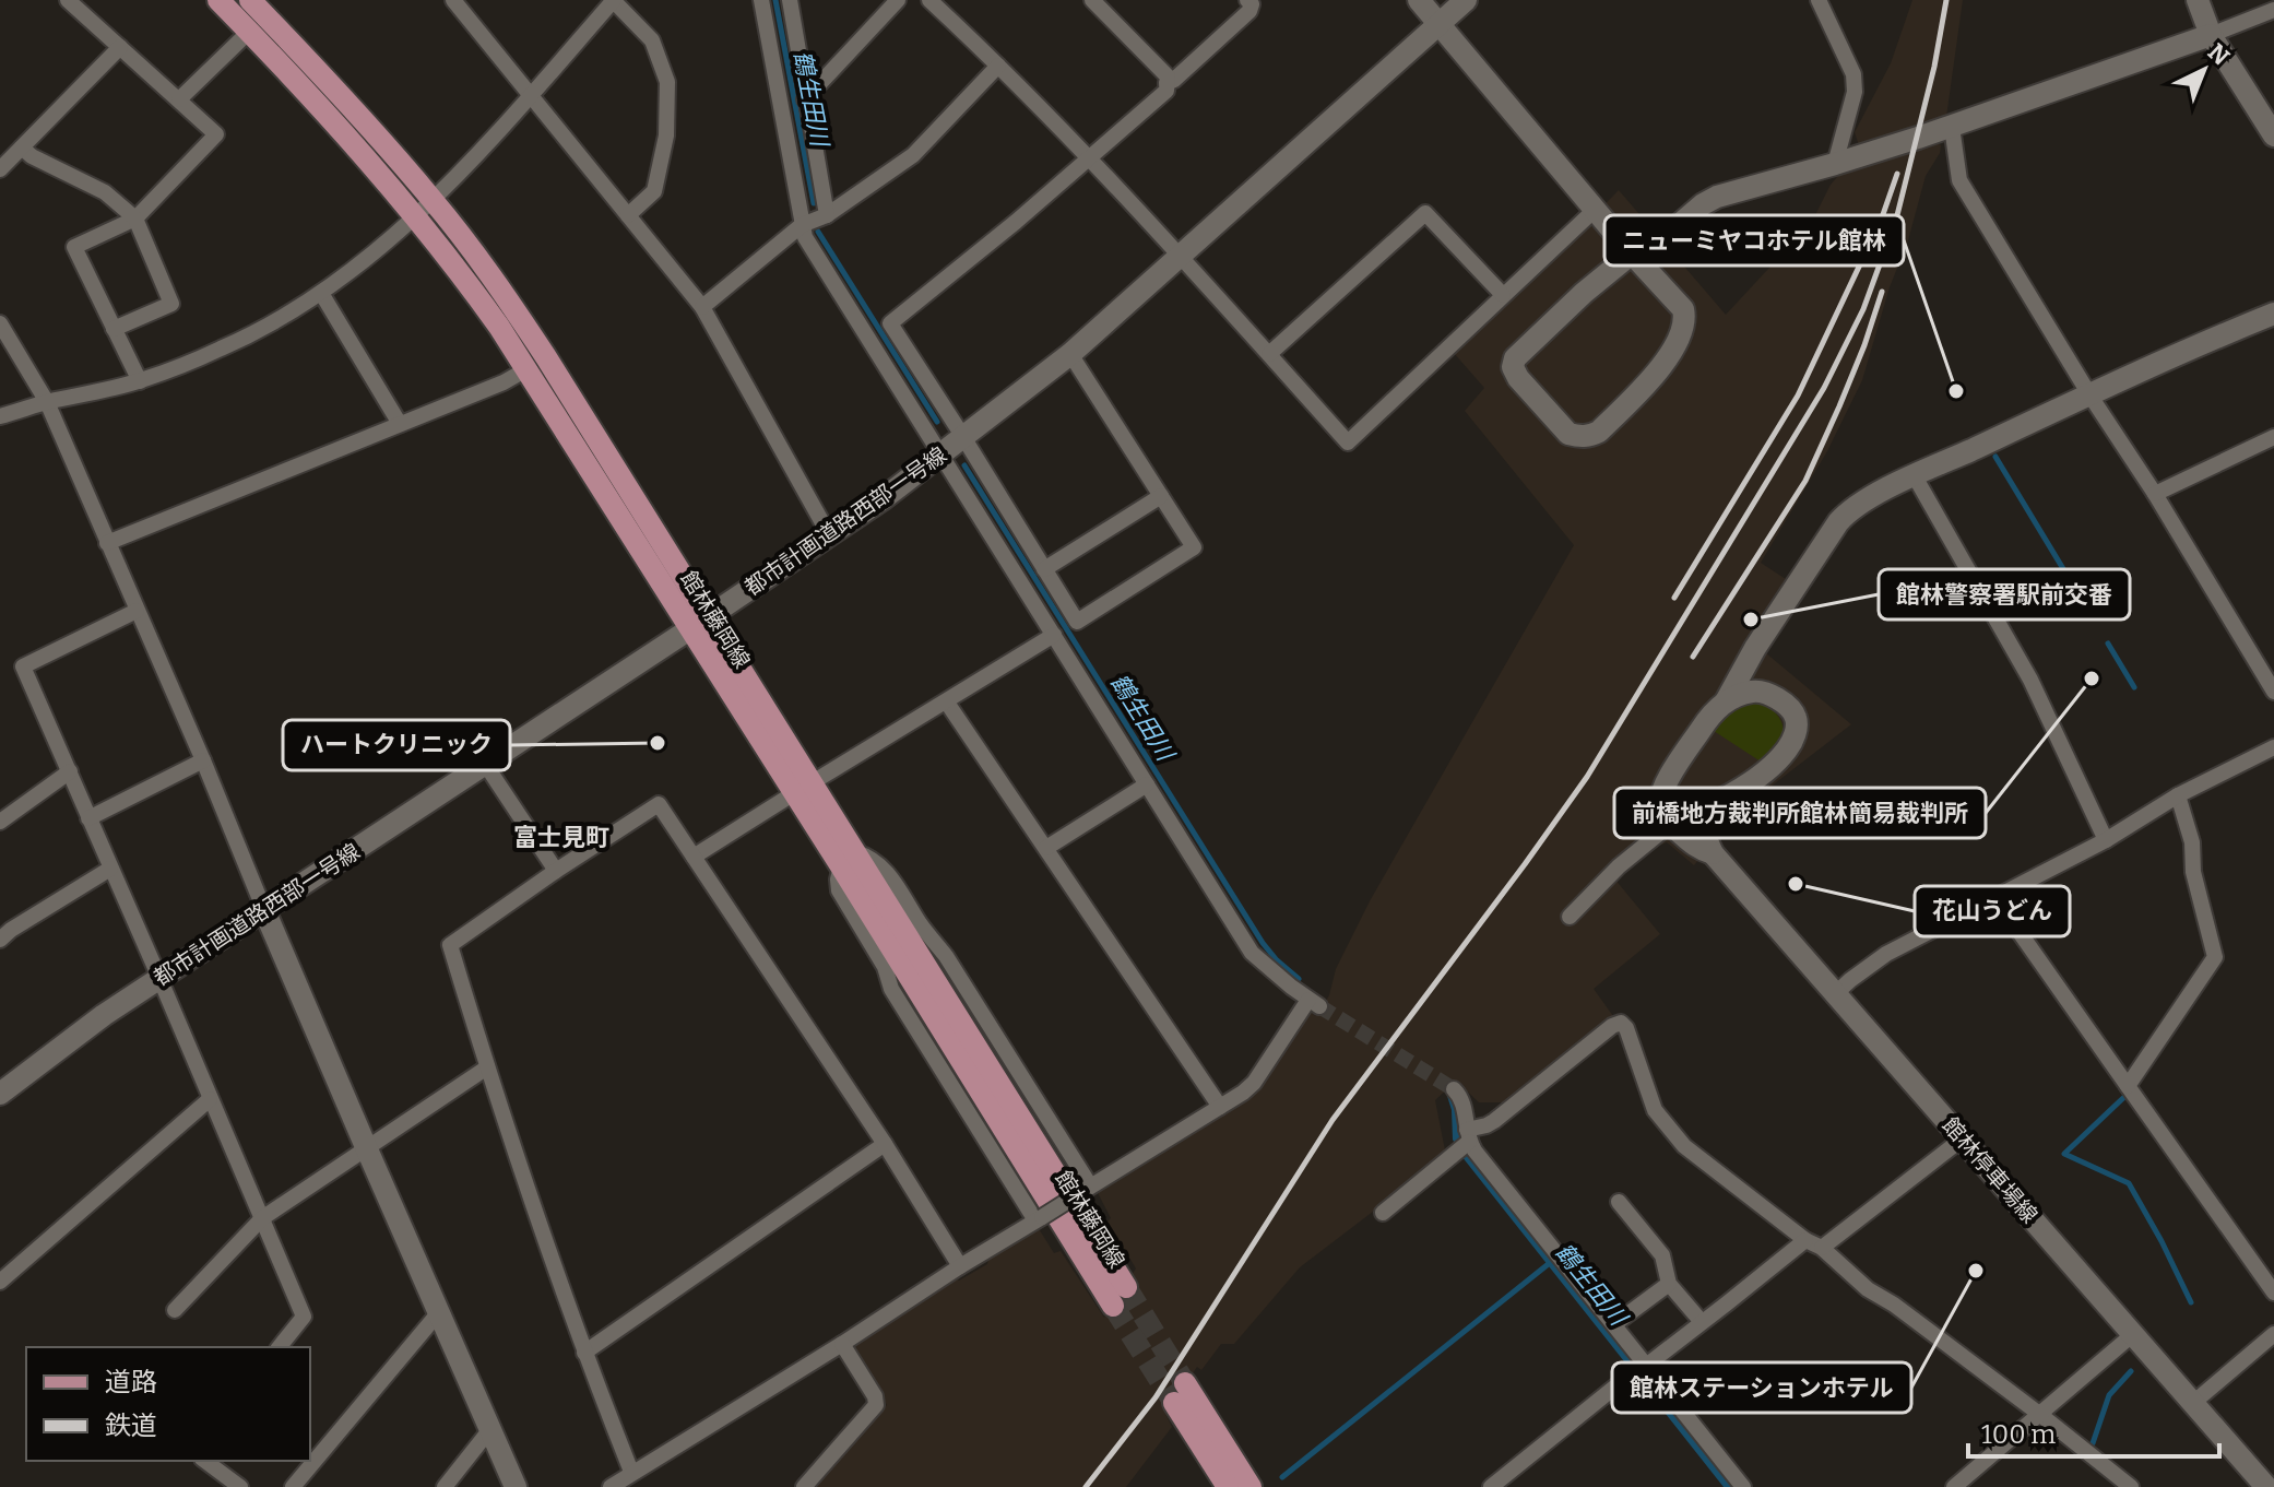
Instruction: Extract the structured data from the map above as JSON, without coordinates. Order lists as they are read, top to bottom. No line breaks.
{"streets":{"main road":["館林藤岡線"],"street":["都市計画道路西部一号線","館林停車場線"]},"crossings":[["都市計画道路西部一号線","館林藤岡線"]],"districts":["富士見町"],"water":["鶴生田川"],"places":["ニューミヤコホテル館林","館林警察署駅前交番","前橋地方裁判所館林簡易裁判所","ハートクリニック","花山うどん","館林ステーションホテル"],"legend":["道路","鉄道"],"scale_bar":"100 m","north":"top right"}
